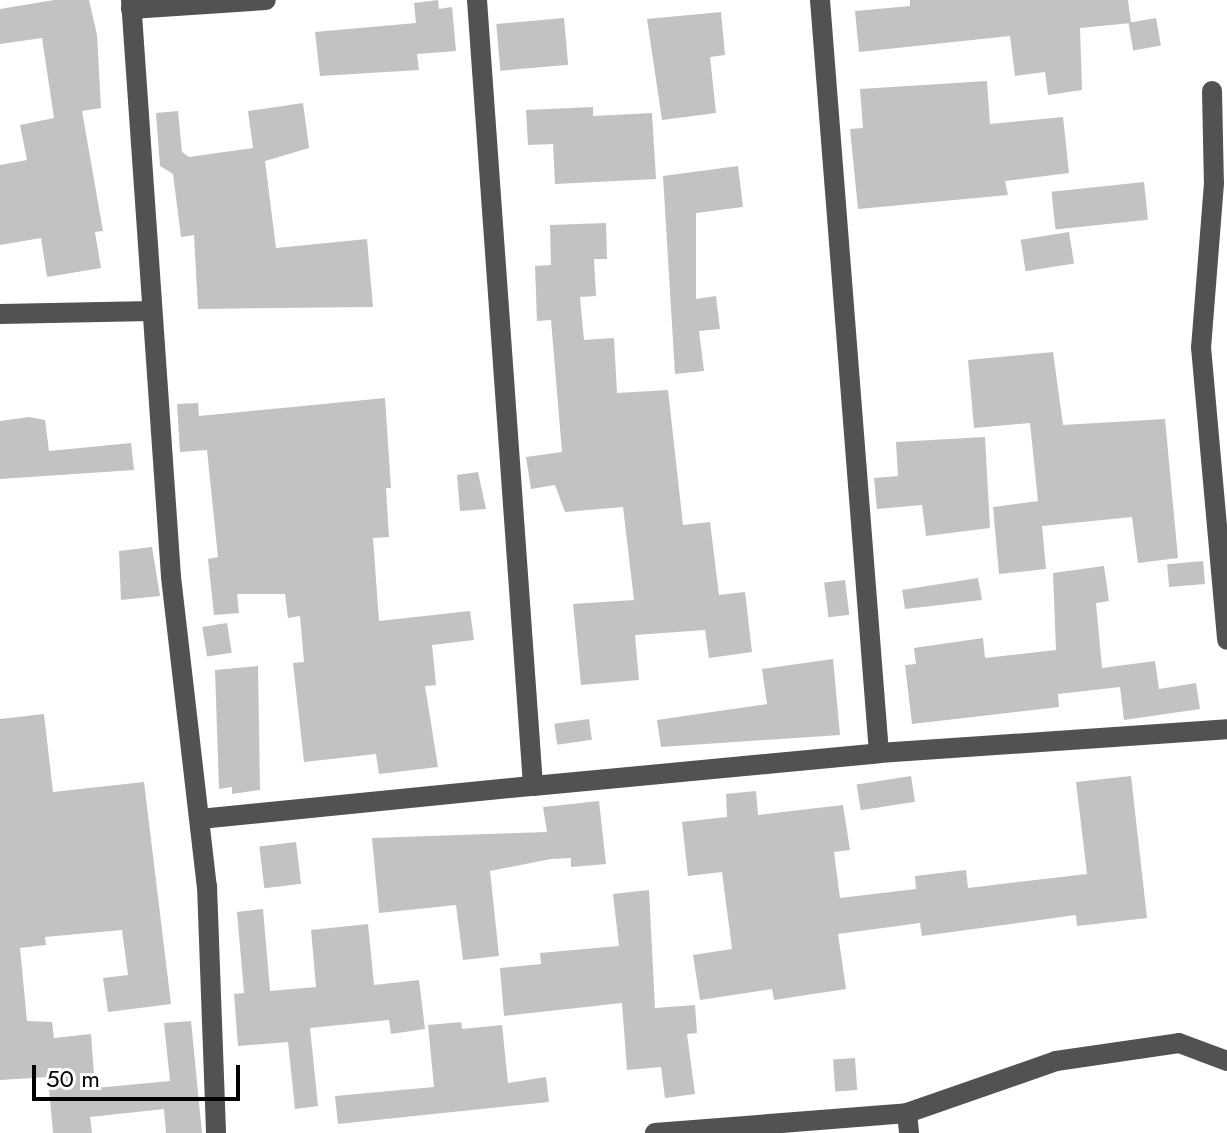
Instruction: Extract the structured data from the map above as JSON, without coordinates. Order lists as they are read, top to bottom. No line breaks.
{"scale_bar":"50 m"}
